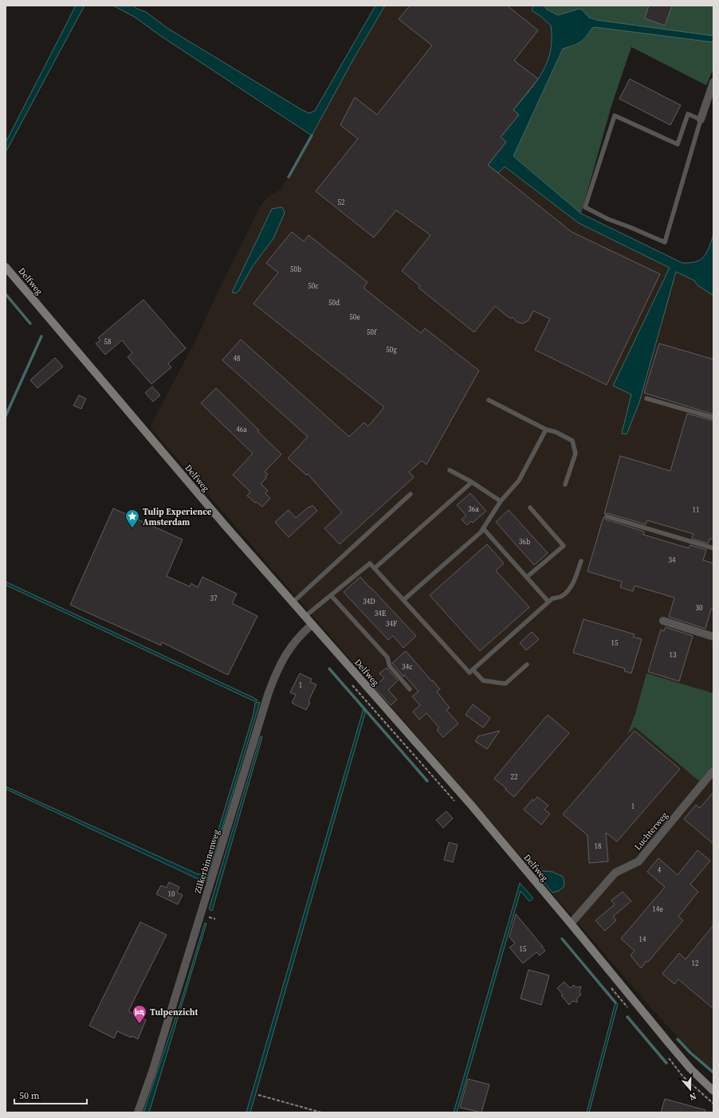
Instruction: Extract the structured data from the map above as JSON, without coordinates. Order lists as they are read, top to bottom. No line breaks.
{"streets":{"main road":["Delfweg"],"street":["Luchterweg","Zilkerbinnenweg"]},"crossings":[["Delfweg","Luchterweg"],["Delfweg","Zilkerbinnenweg"]],"places":{"place":["Tulip Experience Amsterdam"],"hotel":["Tulpenzicht"]},"house_numbers":["52","50b","50c","50d","50e","50f","58","50g","48","46a","36a","11","36b","34","37","34D","30","34E","34F","15","13","34c","1","22","1","18","4","10","14e","14","15","12"],"scale_bar":"50 m","north":"bottom"}
